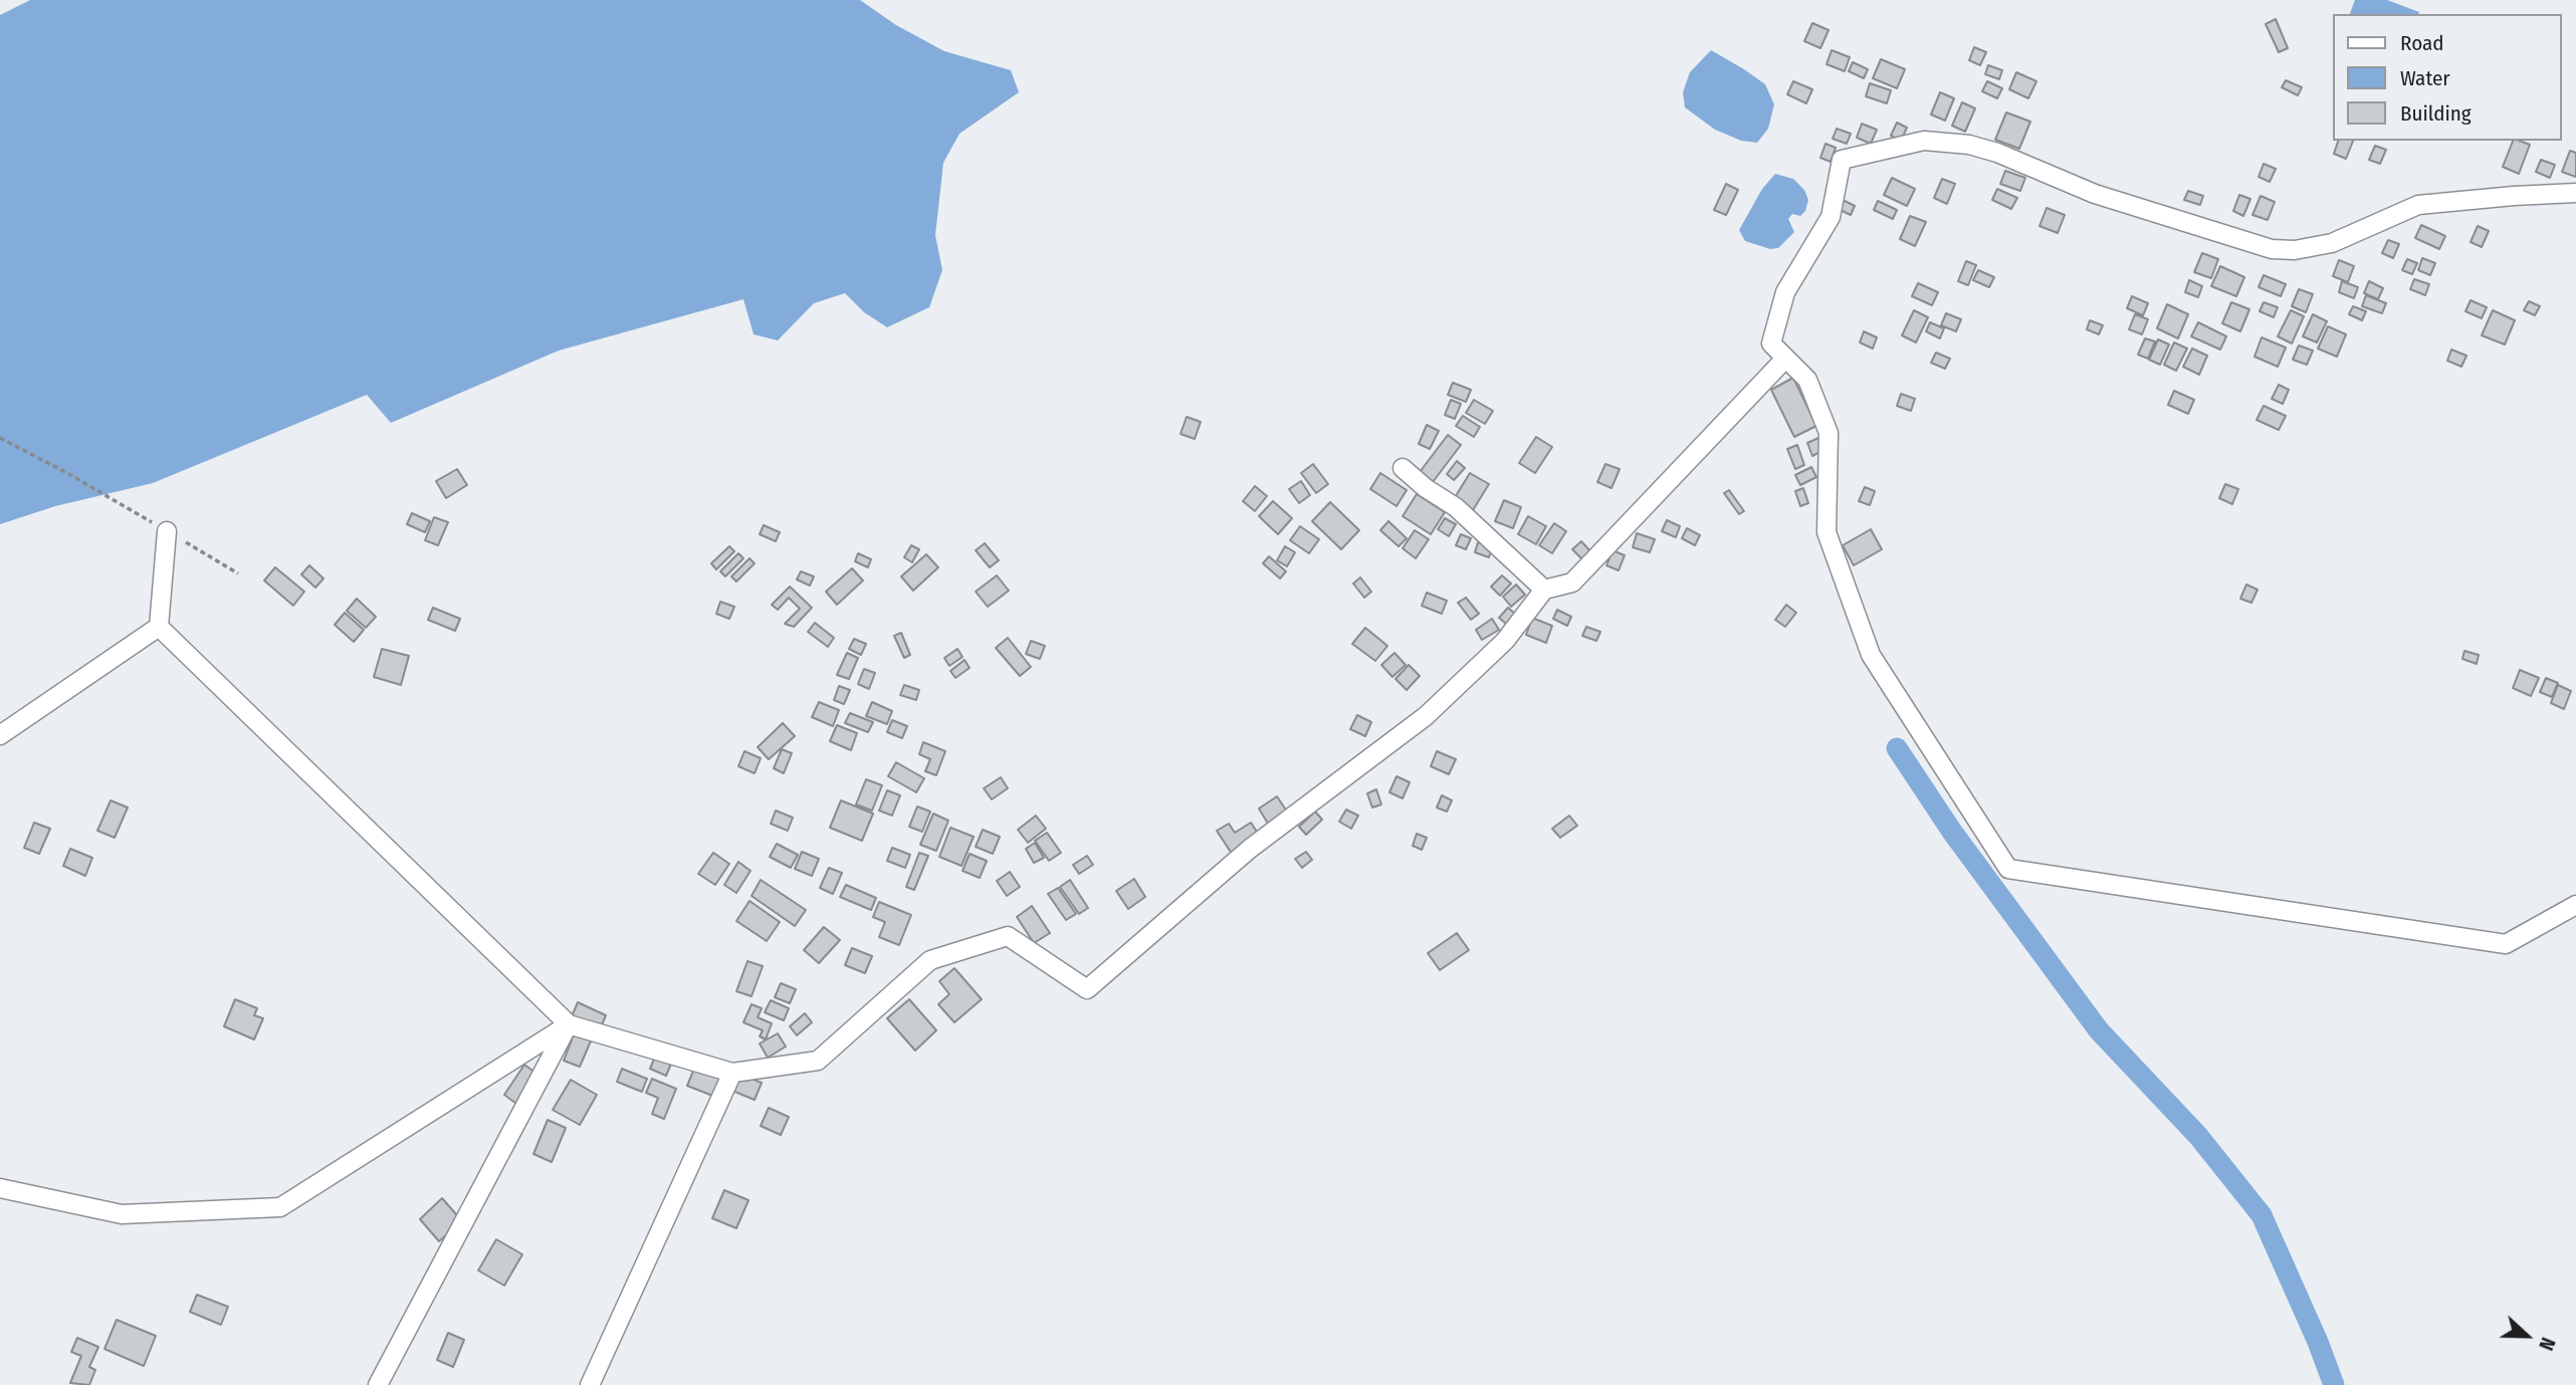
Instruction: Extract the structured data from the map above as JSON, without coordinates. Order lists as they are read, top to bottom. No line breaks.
{"legend":["Road","Water","Building"],"north":"right"}
